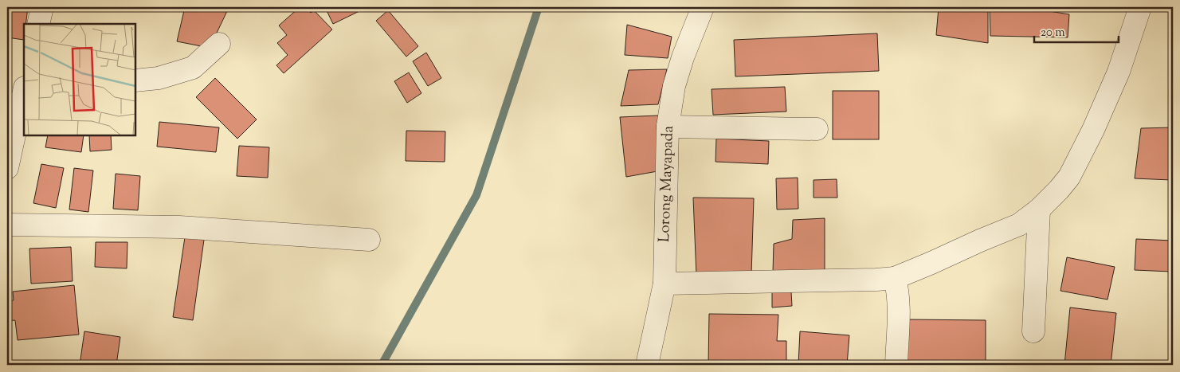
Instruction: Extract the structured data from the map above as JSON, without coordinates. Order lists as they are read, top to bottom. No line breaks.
{"streets":{"street":["Lorong Mayapada"]},"scale_bar":"20 m"}
